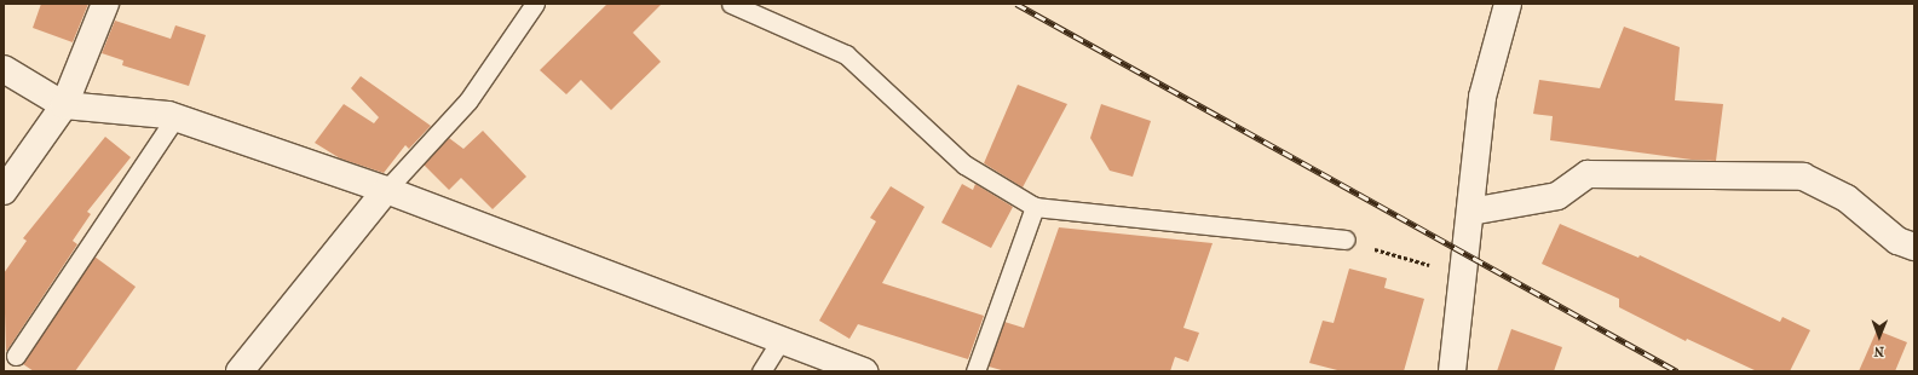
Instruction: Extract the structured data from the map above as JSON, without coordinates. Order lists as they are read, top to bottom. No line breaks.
{"north":"bottom"}
